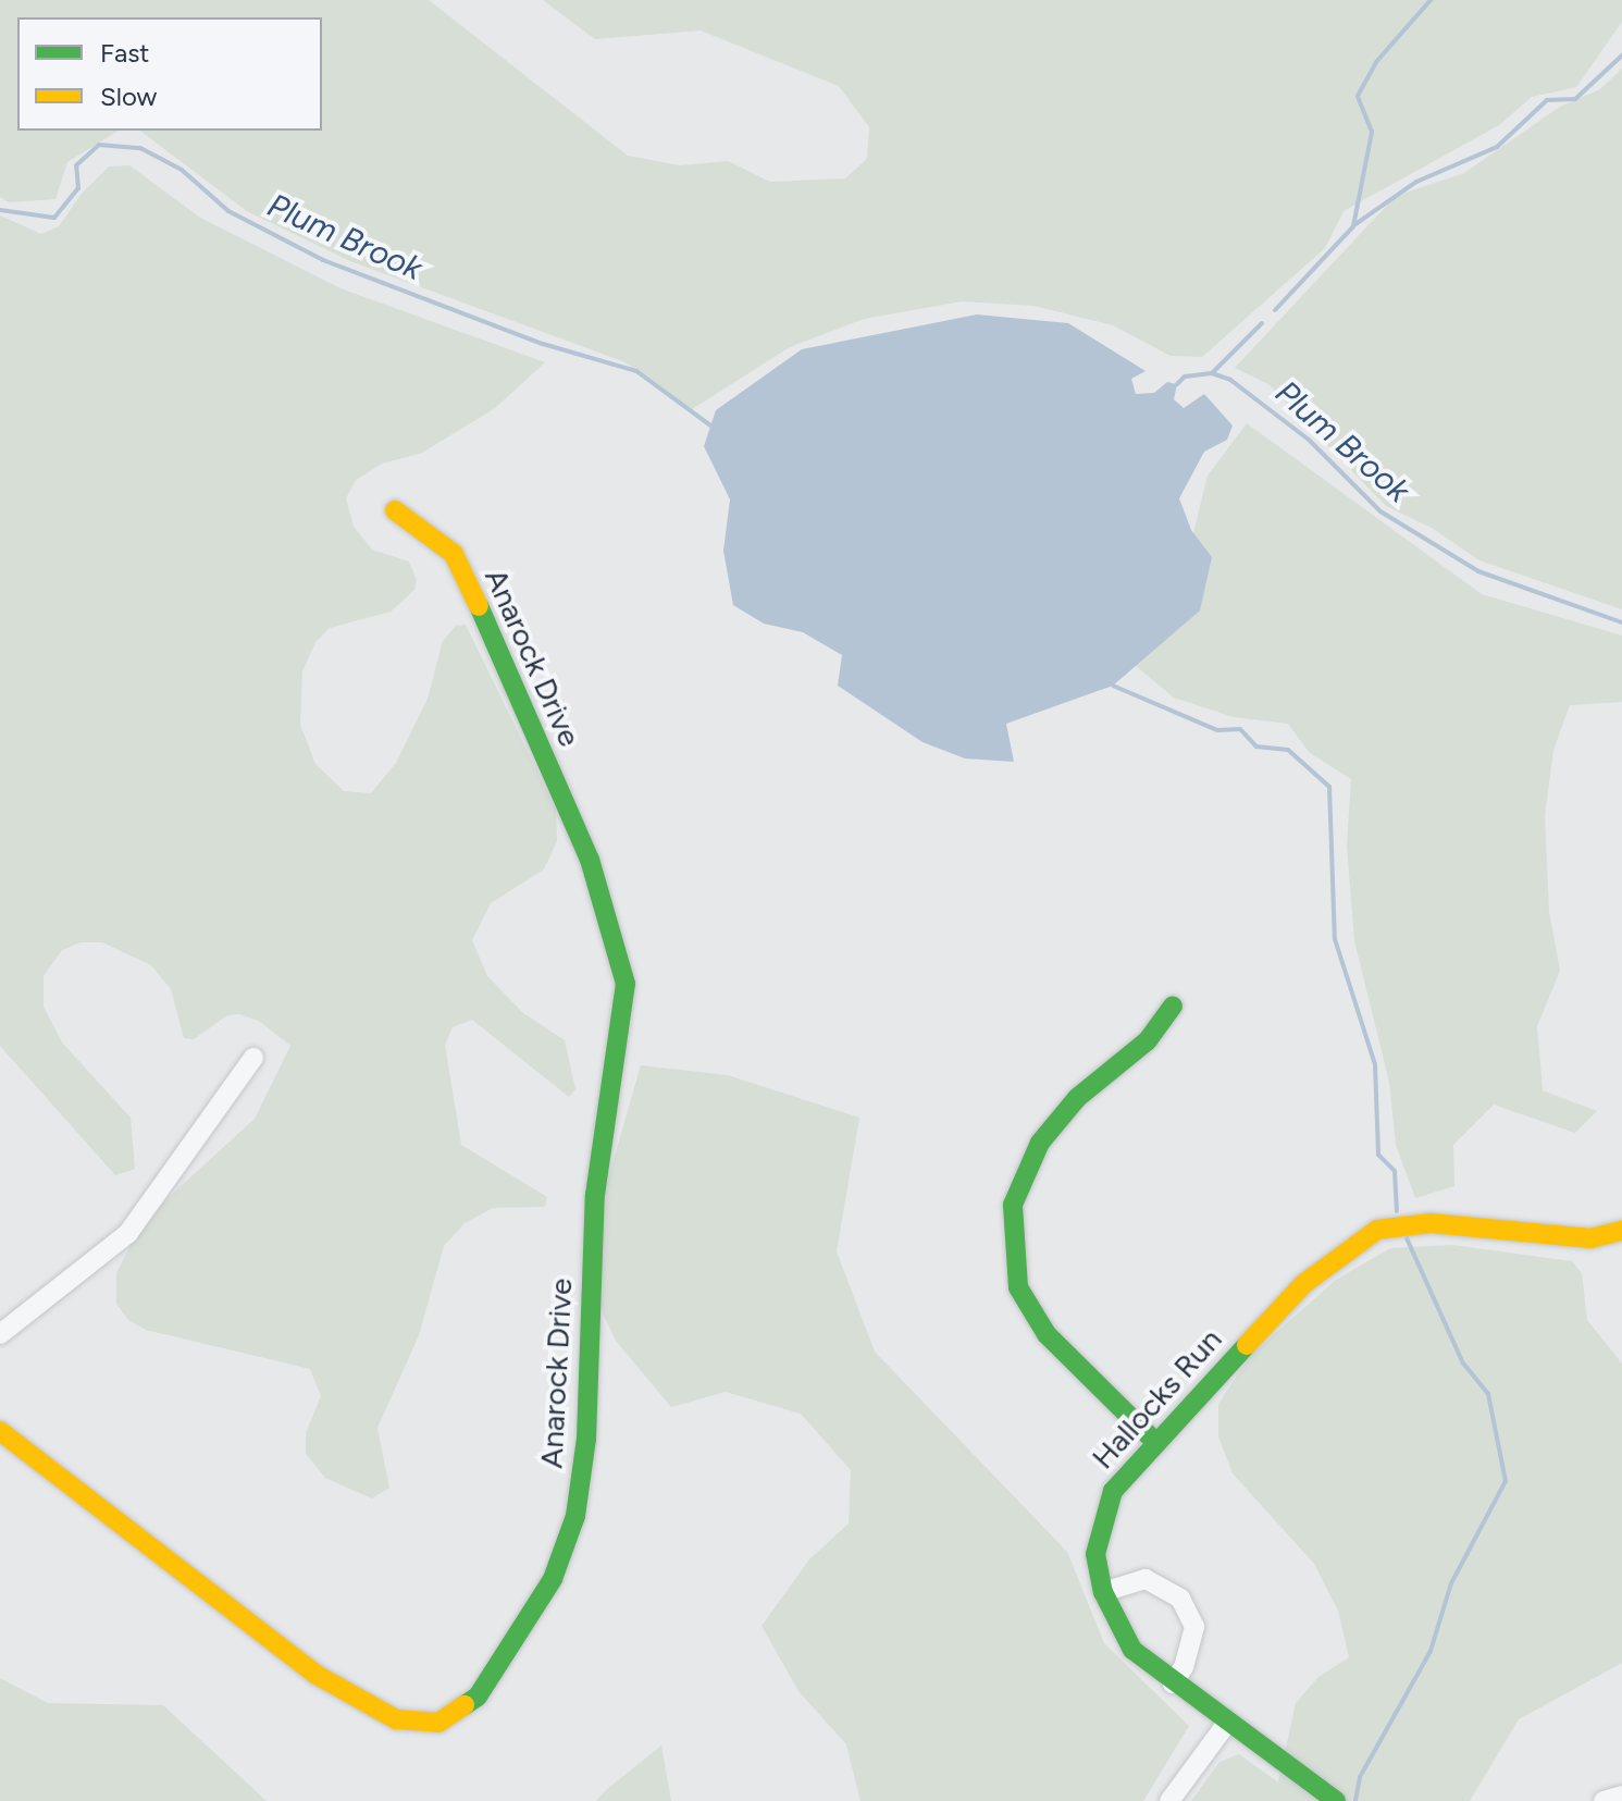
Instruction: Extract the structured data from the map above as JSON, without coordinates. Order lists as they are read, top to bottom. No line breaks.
{"streets":{"street":["Anarock Drive","Hallocks Run"]},"water":["Plum Brook"],"legend":["Fast","Slow"]}
